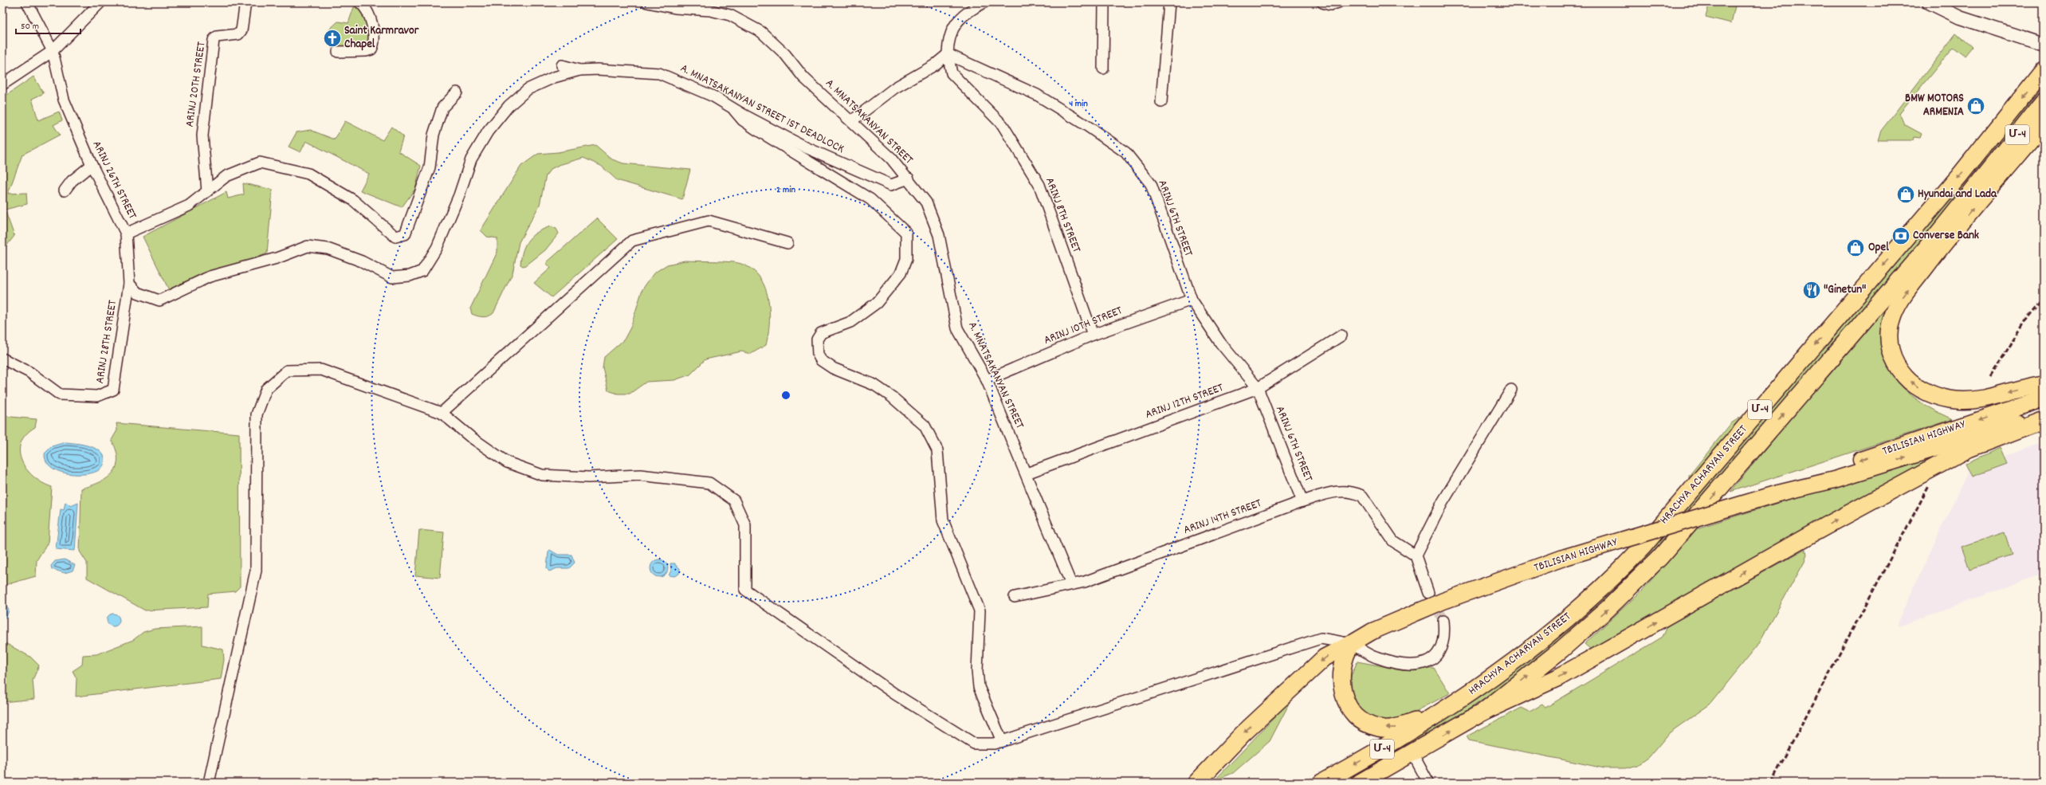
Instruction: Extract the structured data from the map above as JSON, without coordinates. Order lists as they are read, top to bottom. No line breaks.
{"streets":{"highway":["Մ-4","HRACHYA ACHARYAN STREET"],"main road":["TBILISIAN HIGHWAY"],"street":["ARINJ 20TH STREET","A. MNATSAKANYAN STREET 1ST DEADLOCK","A. MNATSAKANYAN STREET","ARINJ 26TH STREET","ARINJ 8TH STREET","ARINJ 6TH STREET","ARINJ 10TH STREET","ARINJ 28TH STREET","ARINJ 12TH STREET","ARINJ 14TH STREET"]},"crossings":[["ARINJ 20TH STREET","ARINJ 26TH STREET"],["A. MNATSAKANYAN STREET 1ST DEADLOCK","A. MNATSAKANYAN STREET"],["A. MNATSAKANYAN STREET","ARINJ 10TH STREET"],["A. MNATSAKANYAN STREET","ARINJ 12TH STREET"],["A. MNATSAKANYAN STREET","ARINJ 14TH STREET"],["Մ-4","HRACHYA ACHARYAN STREET"],["ARINJ 26TH STREET","ARINJ 28TH STREET"],["ARINJ 8TH STREET","ARINJ 6TH STREET"],["ARINJ 8TH STREET","ARINJ 10TH STREET"],["ARINJ 6TH STREET","ARINJ 10TH STREET"],["ARINJ 6TH STREET","ARINJ 12TH STREET"],["ARINJ 6TH STREET","ARINJ 14TH STREET"]],"places":{"church":["Saint Karmravor Chapel"],"shop":["BMW MOTORS ARMENIA","Hyundai and Lada","Opel"],"bank":["Converse Bank"],"restaurant":["\"Ginetun\""]},"scale_bar":"50 m","rings":["4 min","2 min"]}
